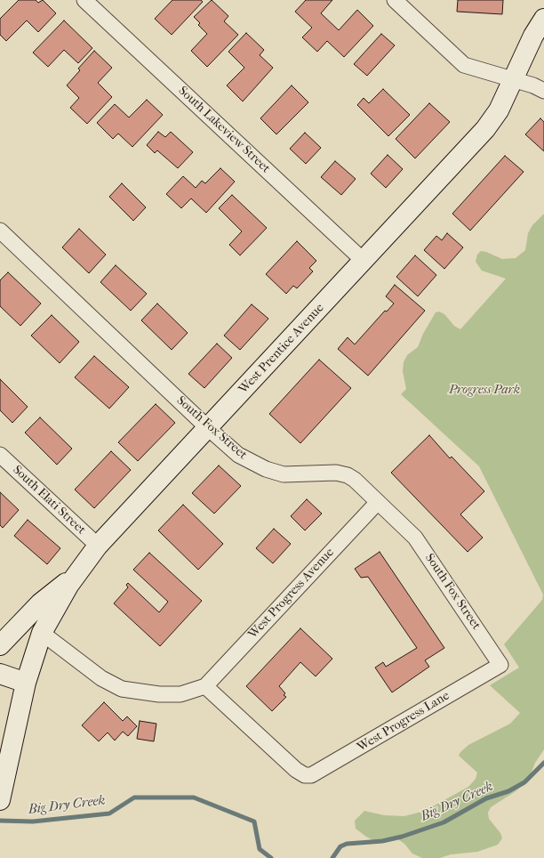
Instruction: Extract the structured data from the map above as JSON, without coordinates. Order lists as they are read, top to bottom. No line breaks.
{"streets":{"street":["South Lakeview Street","West Prentice Avenue","South Fox Street","South Elati Street","West Progress Avenue","West Progress Lane"]},"crossings":[["South Lakeview Street","West Prentice Avenue"],["West Prentice Avenue","South Fox Street"],["West Prentice Avenue","South Elati Street"],["South Fox Street","West Progress Avenue"],["South Fox Street","West Progress Lane"],["West Progress Avenue","West Progress Lane"]],"water":["Big Dry Creek"],"parks":["Progress Park"]}
